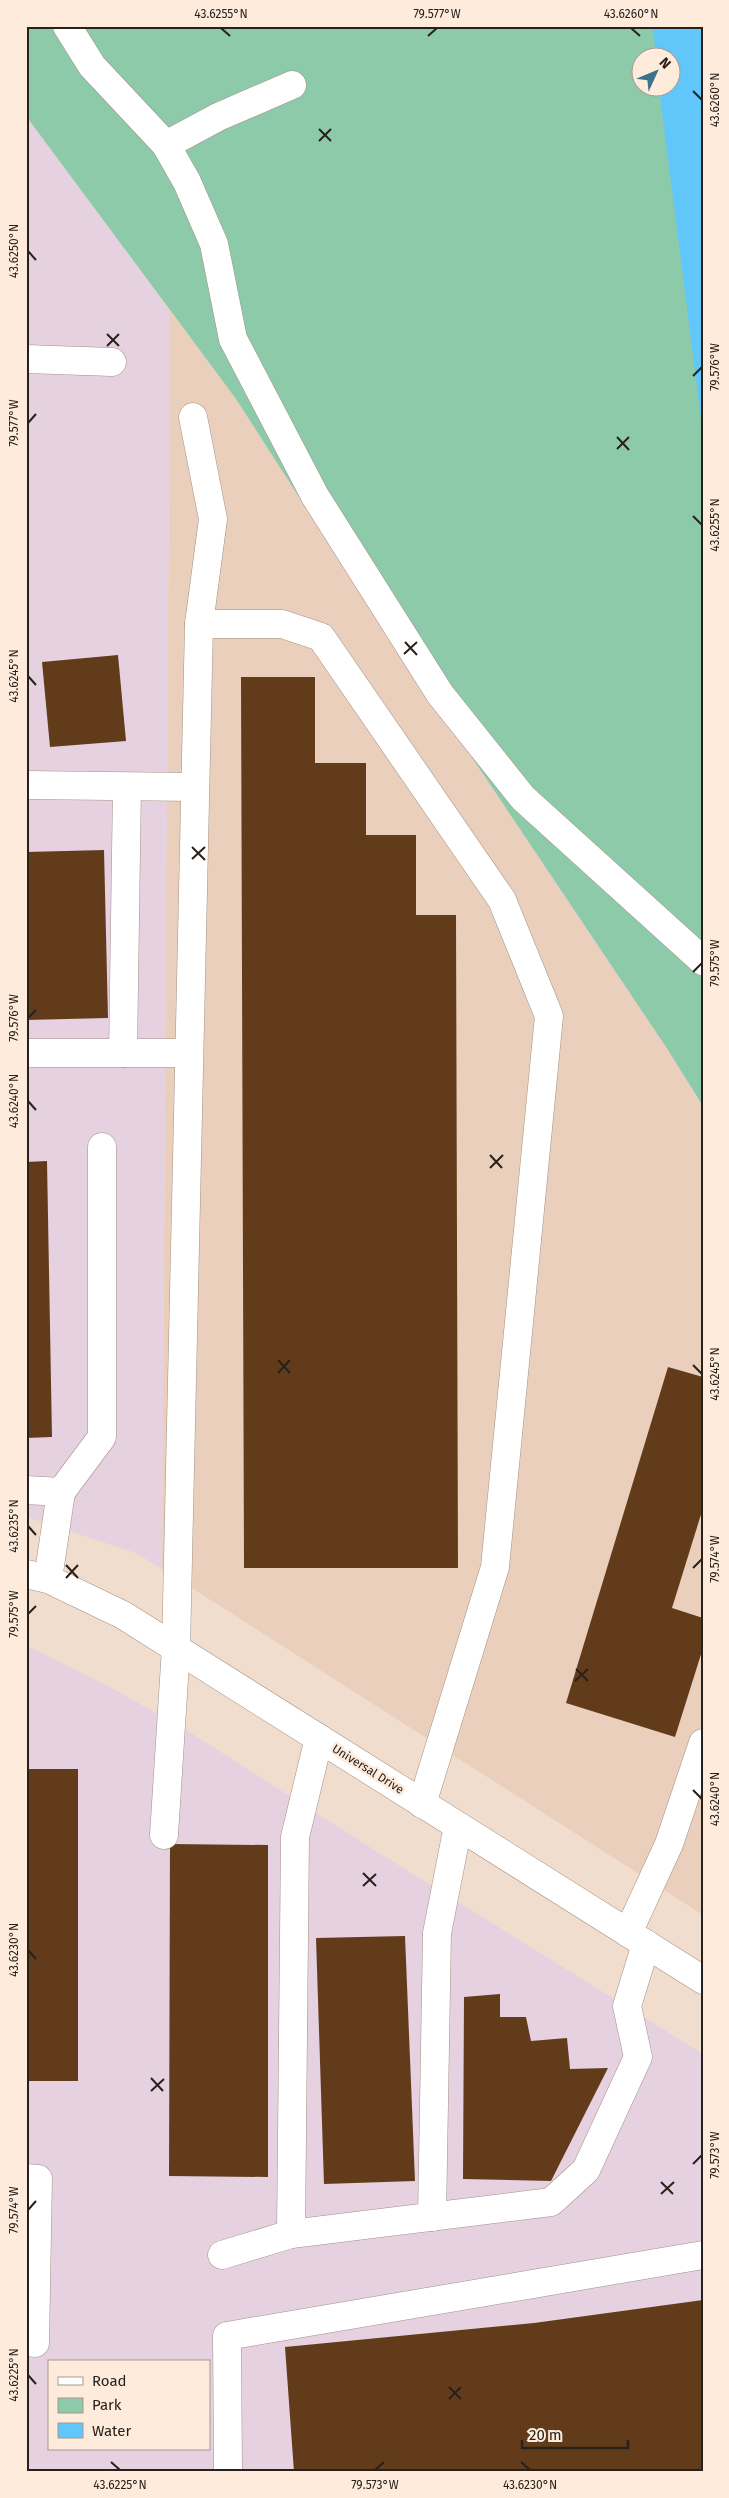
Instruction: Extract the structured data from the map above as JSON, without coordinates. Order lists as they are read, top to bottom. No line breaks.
{"streets":{"street":["Universal Drive"]},"legend":["Road","Park","Water"],"scale_bar":"20 m","north":"top right","coordinates":["43.6255°N","79.577°W","43.6260°N","43.6250°N","79.576°W","43.6245°N","79.575°W","43.6240°N","43.6235°N","79.574°W","43.6230°N","79.573°W","43.6225°N"]}
